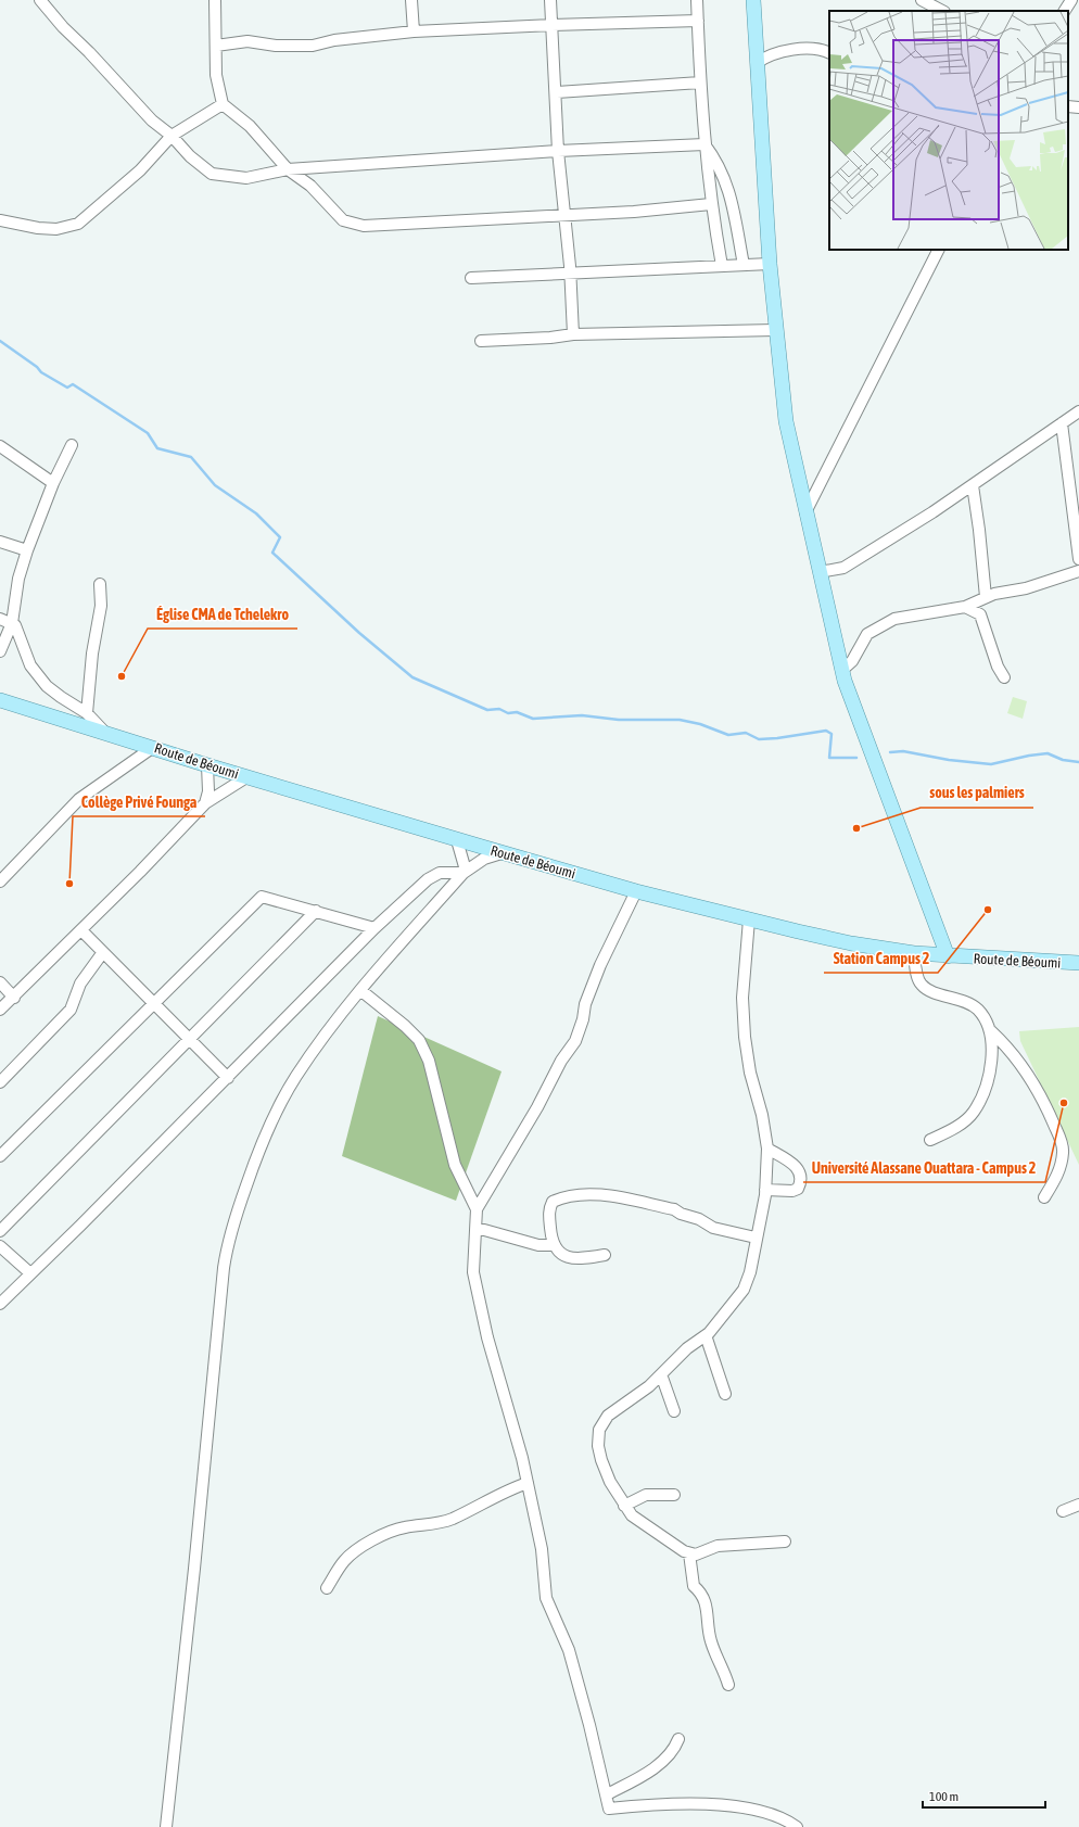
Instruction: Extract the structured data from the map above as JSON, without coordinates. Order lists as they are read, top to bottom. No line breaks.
{"streets":{"main road":["Route de Béoumi"]},"places":["Église CMA de Tchelekro","sous les palmiers","Collège Privé Founga","Station Campus 2","Université Alassane Ouattara - Campus 2"],"scale_bar":"100 m"}
